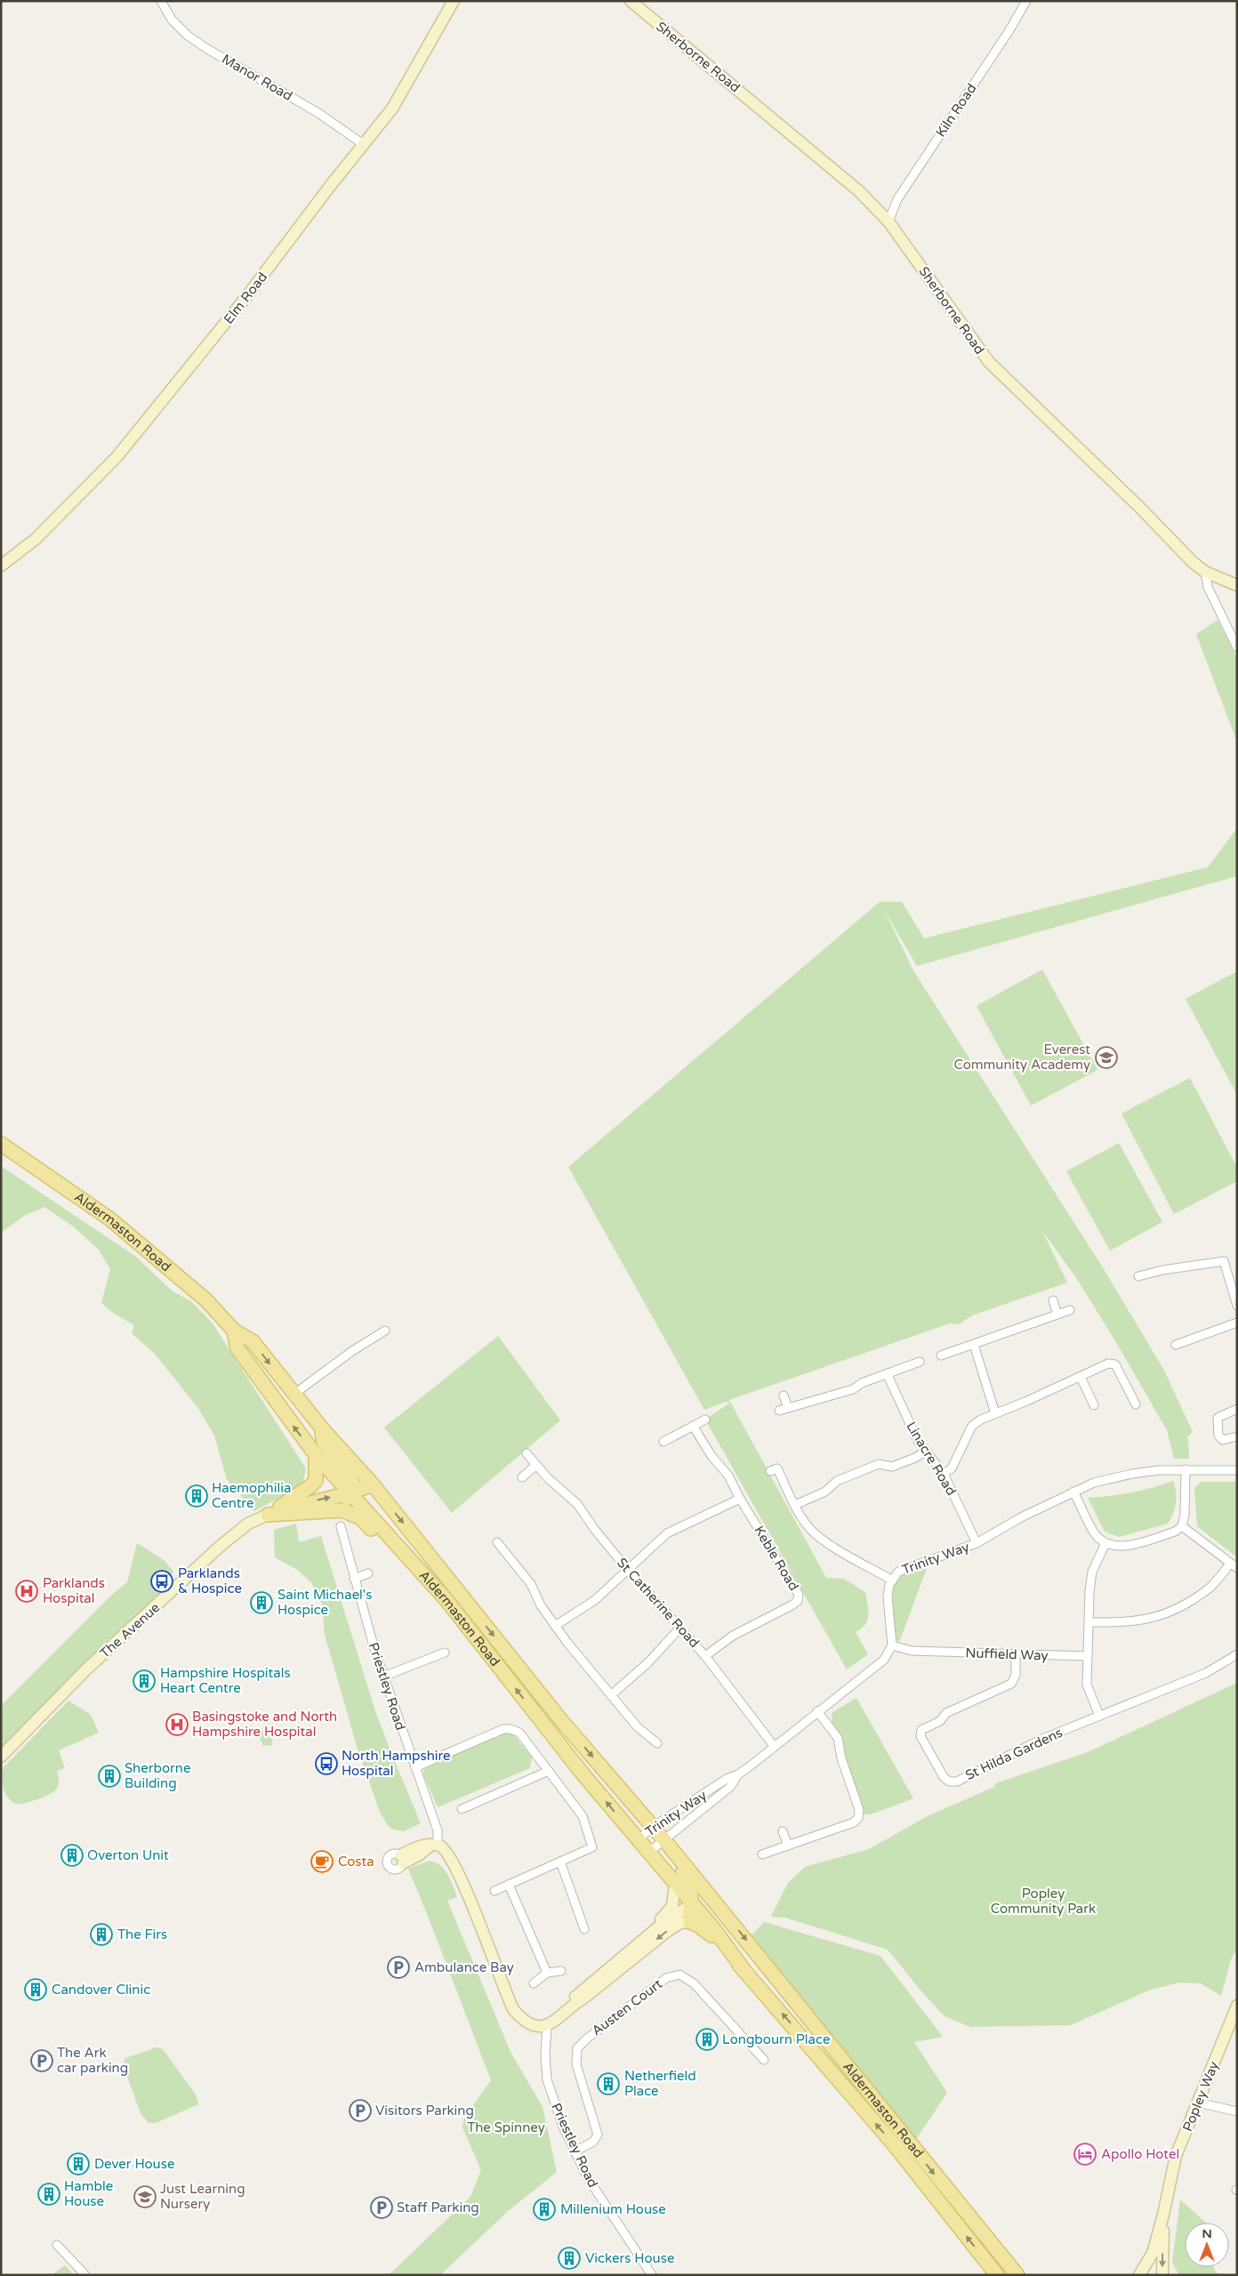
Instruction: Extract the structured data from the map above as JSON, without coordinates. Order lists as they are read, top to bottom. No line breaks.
{"streets":{"main road":["Aldermaston Road"],"street":["Sherborne Road","Manor Road","Kiln Road","Elm Road","Linacre Road","Keble Road","Trinity Way","St Catherine Road","The Avenue","Nuffield Way","Priestley Road","St Hilda Gardens","Austen Court","Popley Way"]},"crossings":[["Sherborne Road","Kiln Road"],["Manor Road","Elm Road"],["Aldermaston Road","Trinity Way"],["Linacre Road","Trinity Way"],["Keble Road","St Catherine Road"],["Trinity Way","St Catherine Road"],["Trinity Way","Nuffield Way"],["Nuffield Way","St Hilda Gardens"],["Priestley Road","Austen Court"]],"parks":["Popley Community Park","The Spinney"],"places":{"school or university":["Everest Community Academy","Just Learning Nursery"],"building":["Haemophilia Centre","Saint Michael's Hospice","Hampshire Hospitals Heart Centre","Sherborne Building","Overton Unit","The Firs","Candover Clinic","Longbourn Place","Netherfield Place","Dever House","Hamble House","Millenium House","Vickers House"],"bus stop":["Parklands & Hospice","North Hampshire Hospital"],"hospital":["Parklands Hospital","Basingstoke and North Hampshire Hospital"],"cafe":["Costa"],"parking":["Ambulance Bay","The Ark car parking","Visitors Parking","Staff Parking"],"hotel":["Apollo Hotel"]},"north":"top"}
